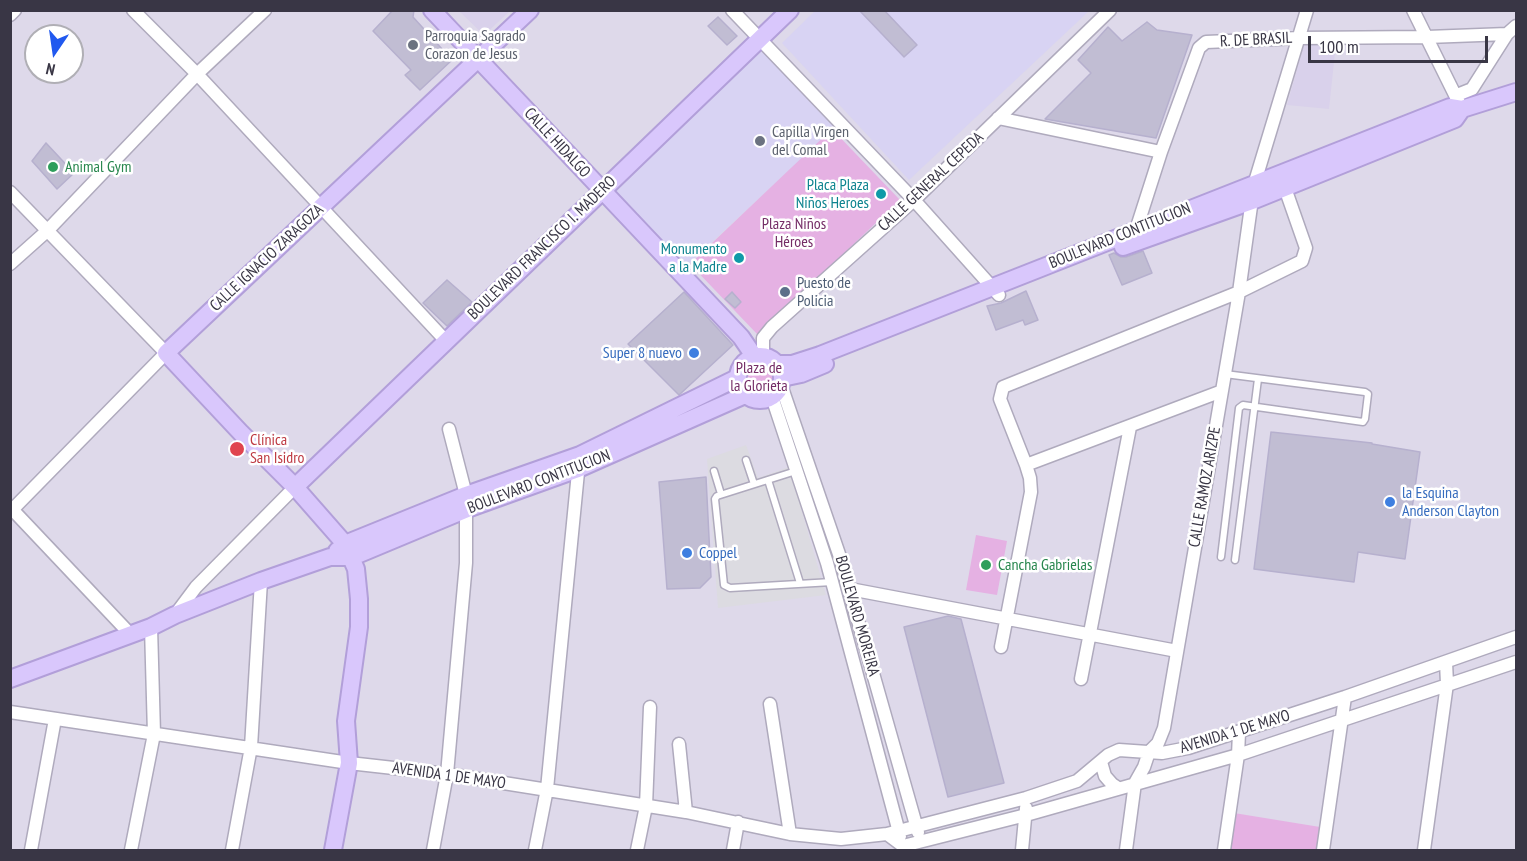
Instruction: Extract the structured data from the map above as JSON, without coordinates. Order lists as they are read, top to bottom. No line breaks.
{"streets":{"street":["R. DE BRASIL","CALLE HIDALGO","CALLE GENERAL CEPEDA","BOULEVARD CONTITUCION","BOULEVARD FRANCISCO I. MADERO","CALLE IGNACIO ZARAGOZA","CALLE RAMOZ ARIZPE","BOULEVARD MOREIRA","AVENIDA 1 DE MAYO"]},"crossings":[["R. DE BRASIL","BOULEVARD CONTITUCION"],["R. DE BRASIL","CALLE RAMOZ ARIZPE"],["CALLE HIDALGO","CALLE GENERAL CEPEDA"],["CALLE HIDALGO","BOULEVARD CONTITUCION"],["CALLE HIDALGO","BOULEVARD FRANCISCO I. MADERO"],["CALLE HIDALGO","CALLE IGNACIO ZARAGOZA"],["CALLE HIDALGO","BOULEVARD MOREIRA"],["CALLE GENERAL CEPEDA","BOULEVARD CONTITUCION"],["CALLE GENERAL CEPEDA","BOULEVARD MOREIRA"],["BOULEVARD CONTITUCION","CALLE RAMOZ ARIZPE"],["BOULEVARD CONTITUCION","BOULEVARD MOREIRA"],["CALLE RAMOZ ARIZPE","AVENIDA 1 DE MAYO"],["BOULEVARD MOREIRA","AVENIDA 1 DE MAYO"]],"parks":["Plaza Niños Héroes","Plaza de la Glorieta"],"places":["Parroquia Sagrado Corazon de Jesus","Capilla Virgen del Comal","Animal Gym","Placa Plaza Niños Heroes","Monumento a la Madre","Puesto de Policia","Super 8 nuevo","Clínica San Isidro","la Esquina Anderson Clayton","Coppel","Cancha Gabrielas"],"scale_bar":"100 m","north":"bottom"}
